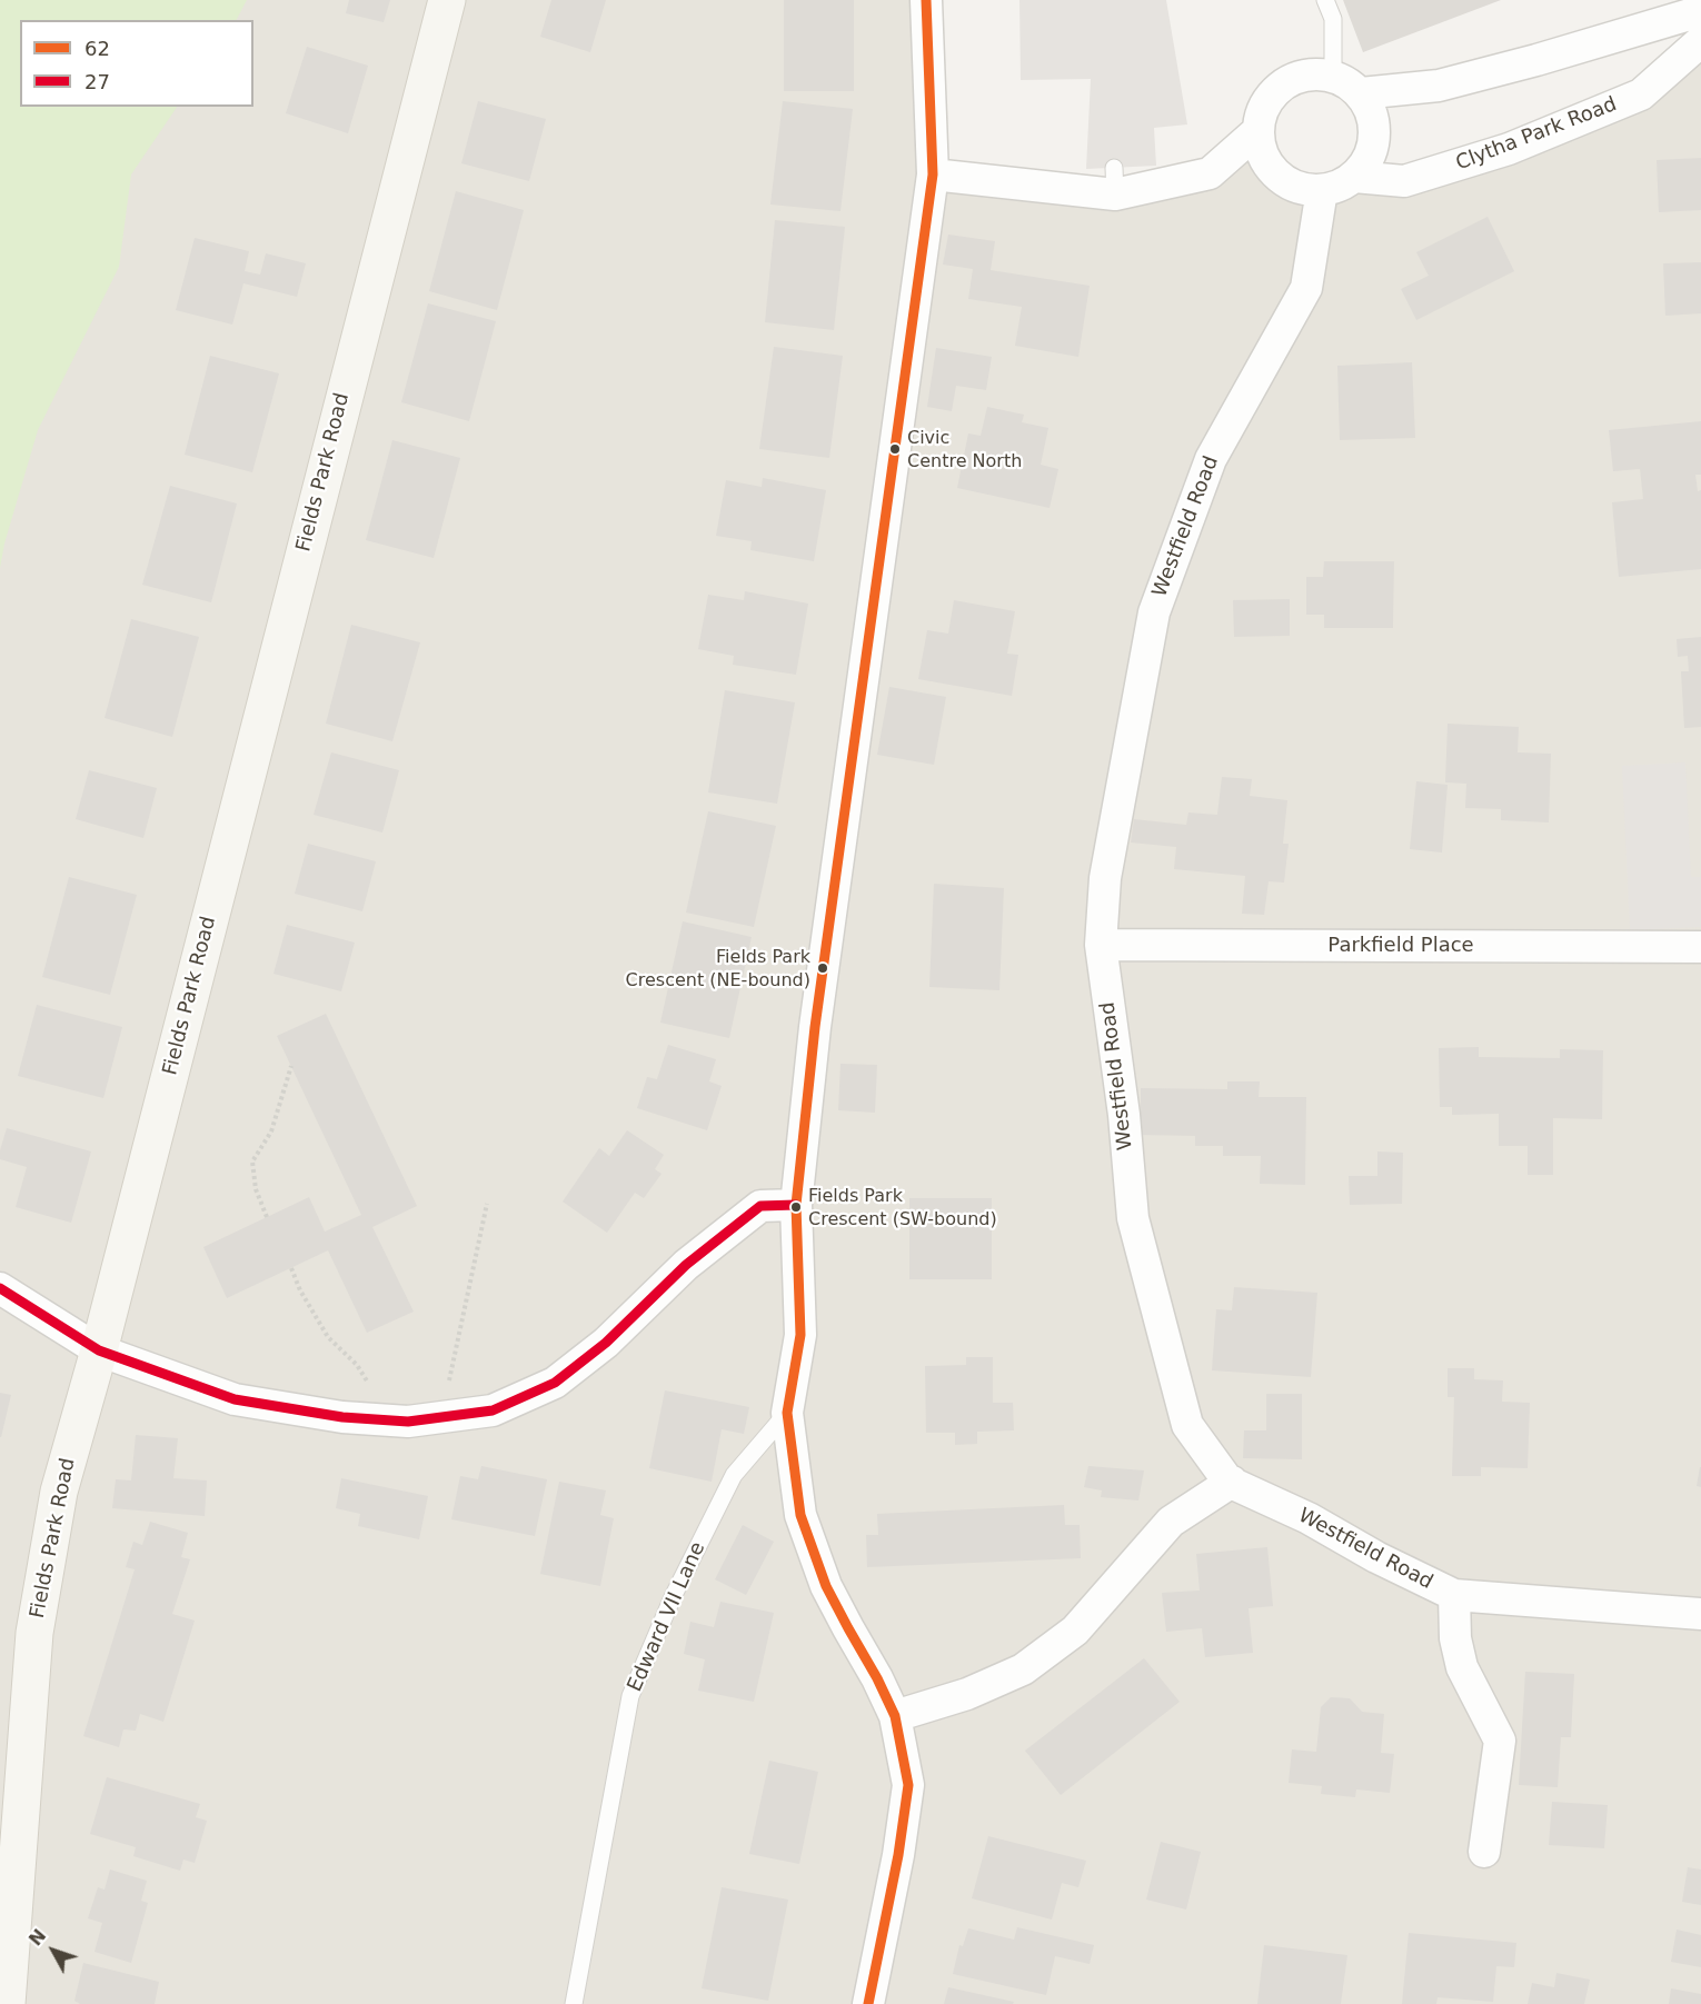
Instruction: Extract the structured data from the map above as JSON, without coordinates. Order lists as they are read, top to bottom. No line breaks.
{"streets":{"main road":["Fields Park Road"],"street":["Clytha Park Road","Westfield Road","Parkfield Place"],"lane":["Edward VII Lane"]},"crossings":[["Clytha Park Road","Westfield Road"],["Westfield Road","Parkfield Place"]],"places":["Civic Centre North","Fields Park Crescent (NE-bound)","Fields Park Crescent (SW-bound)"],"lines":["transit line 62","transit line 27"],"legend":["62","27"],"north":"top left"}
